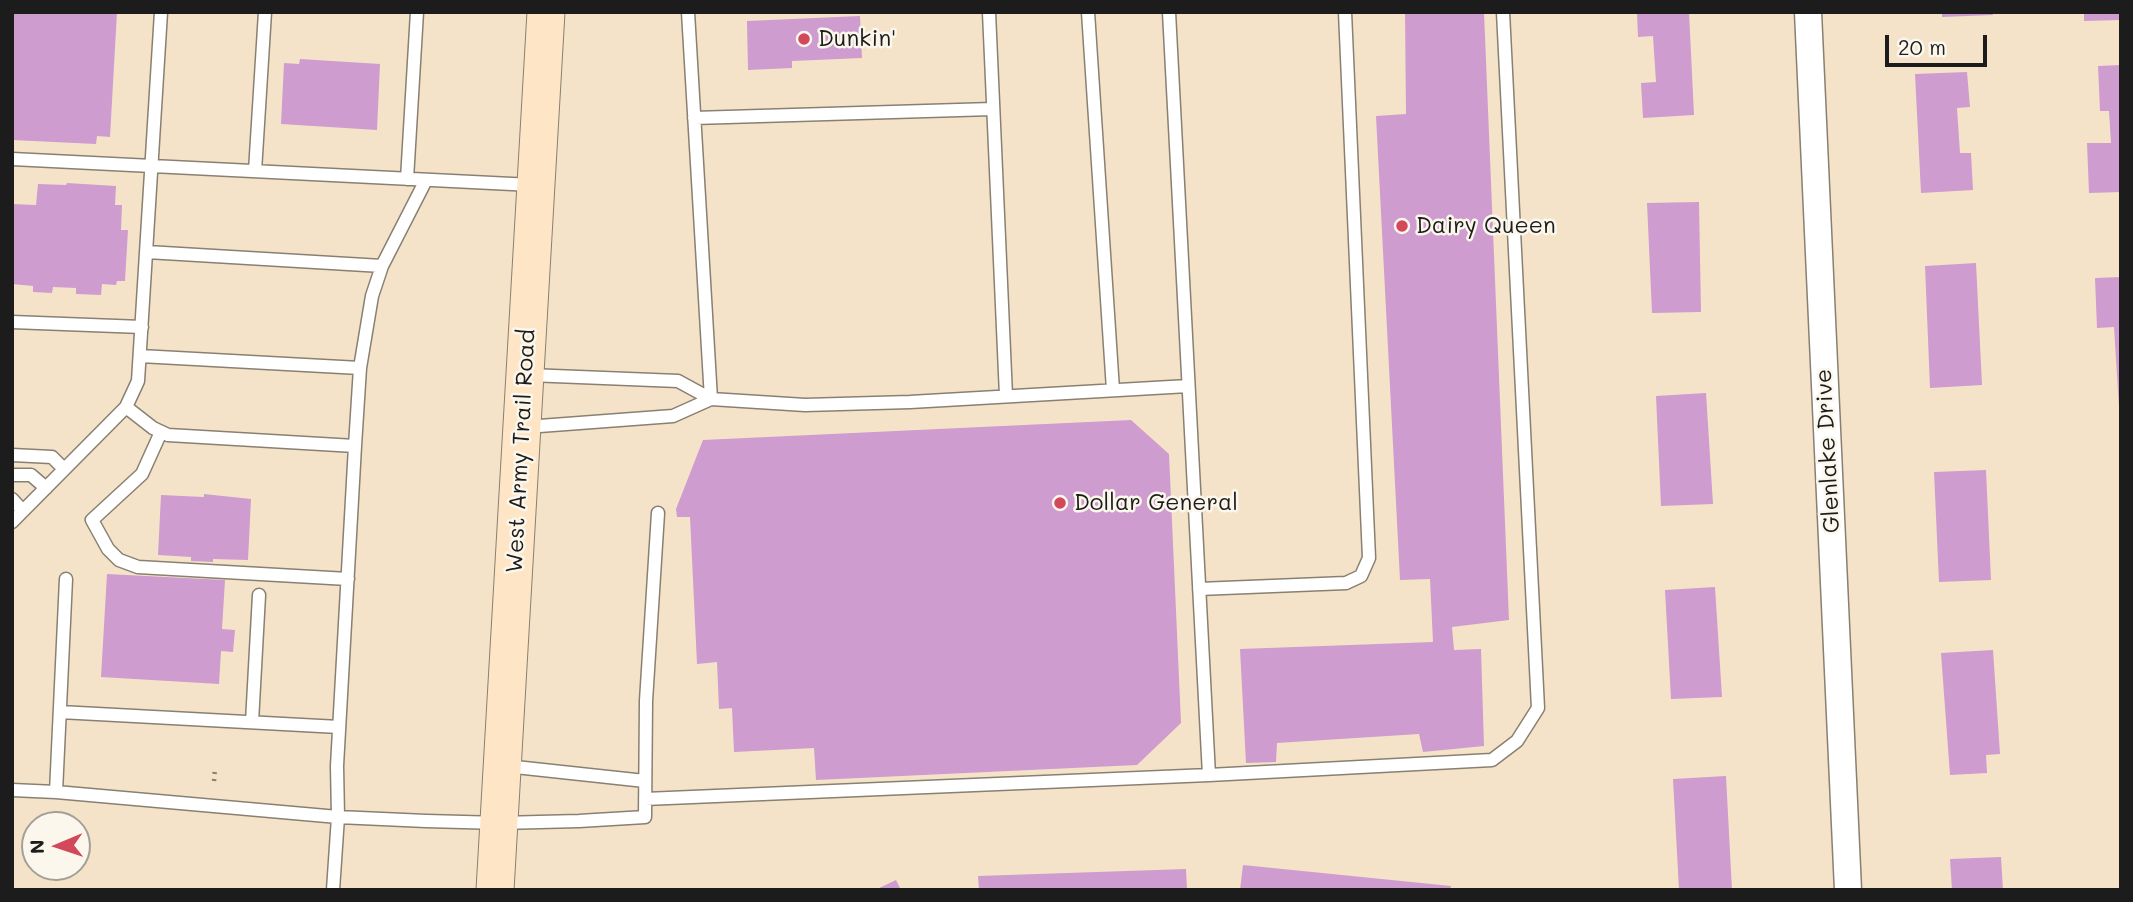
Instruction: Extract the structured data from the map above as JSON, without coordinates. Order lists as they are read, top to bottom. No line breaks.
{"streets":{"main road":["West Army Trail Road"],"street":["Glenlake Drive"]},"places":["Dunkin'","Dairy Queen","Dollar General"],"scale_bar":"20 m","north":"left"}
